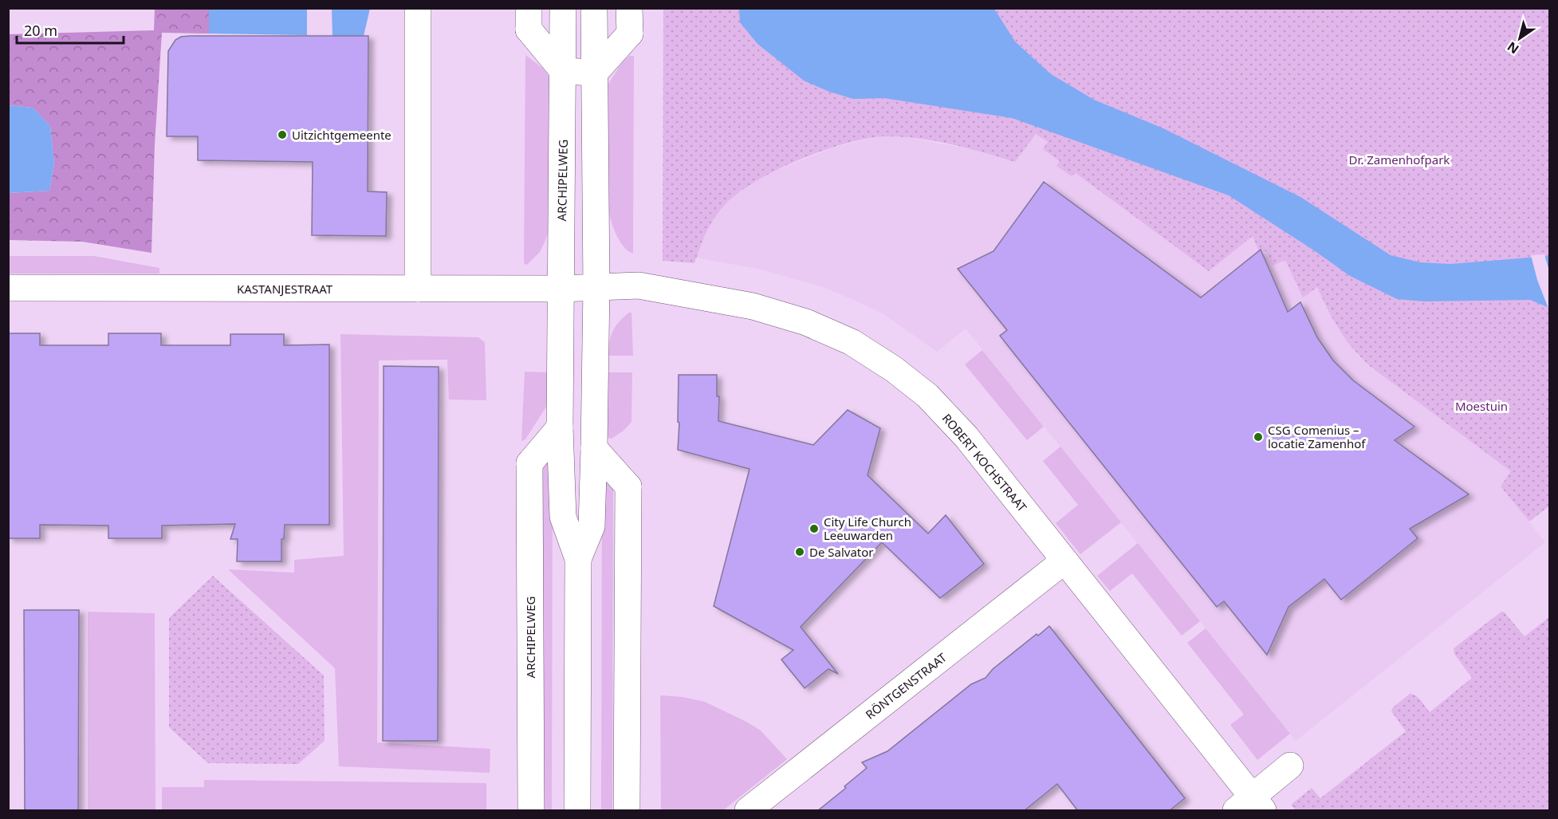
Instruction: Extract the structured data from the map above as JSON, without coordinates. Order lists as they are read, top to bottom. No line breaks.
{"streets":{"street":["ARCHIPELWEG","KASTANJESTRAAT","ROBERT KOCHSTRAAT","RÖNTGENSTRAAT"]},"crossings":[["ARCHIPELWEG","KASTANJESTRAAT"],["ARCHIPELWEG","ROBERT KOCHSTRAAT"],["ROBERT KOCHSTRAAT","RÖNTGENSTRAAT"]],"parks":["Dr. Zamenhofpark","Moestuin"],"places":["Uitzichtgemeente","CSG Comenius – locatie Zamenhof","City Life Church Leeuwarden","De Salvator"],"scale_bar":"20 m","north":"bottom left"}
